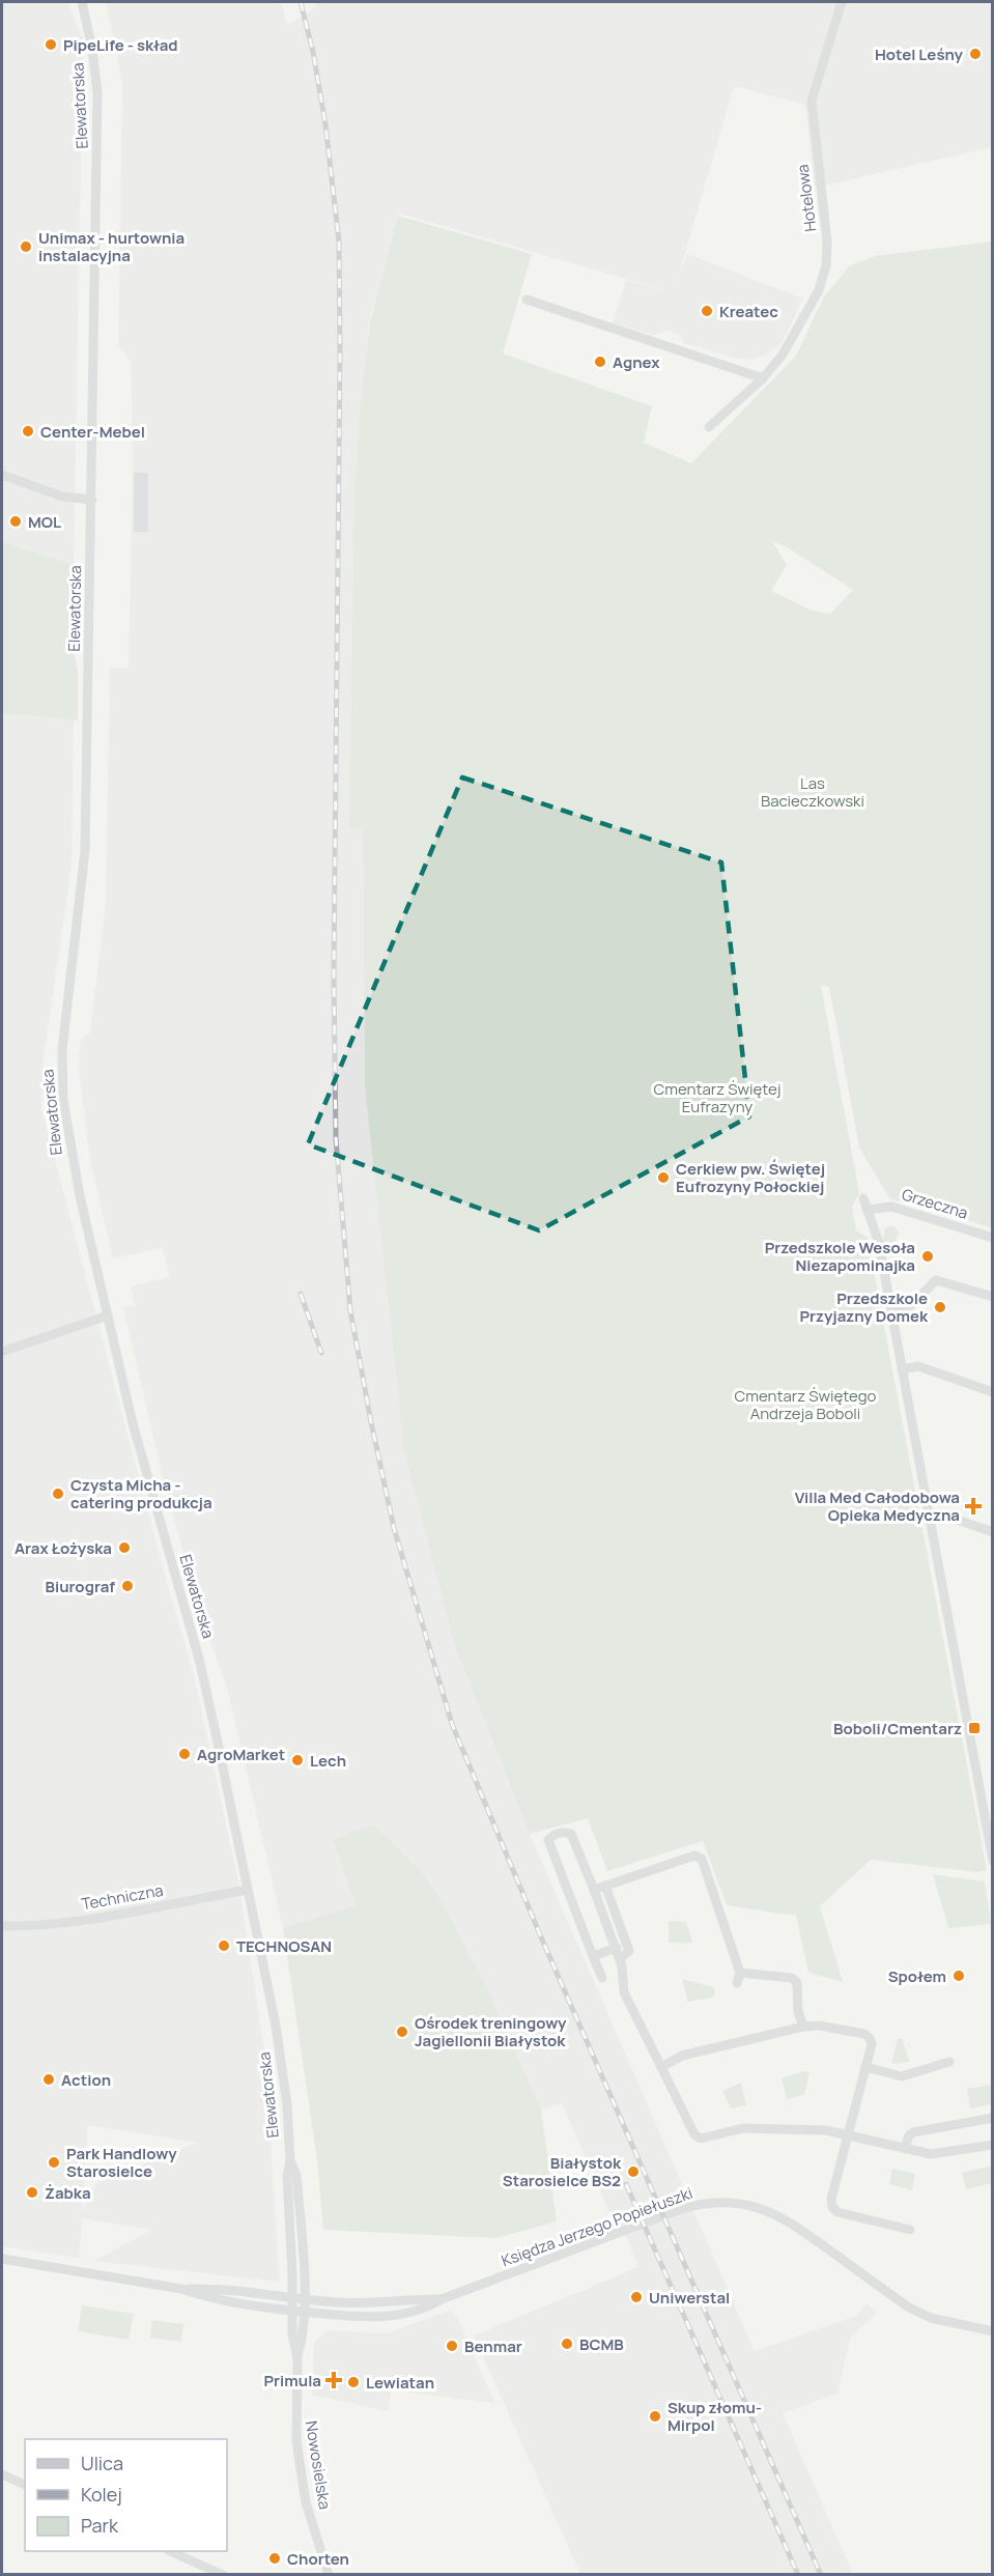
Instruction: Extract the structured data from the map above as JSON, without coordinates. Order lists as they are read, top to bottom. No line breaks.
{"streets":{"street":["Elewatorska","Hotelowa","Grzeczna","Techniczna","Księdza Jerzego Popiełuszki","Nowosielska"]},"crossings":[["Elewatorska","Techniczna"],["Elewatorska","Księdza Jerzego Popiełuszki"],["Elewatorska","Nowosielska"],["Księdza Jerzego Popiełuszki","Nowosielska"]],"parks":["Las Bacieczkowski","Cmentarz Świętej Eufrazyny","Cmentarz Świętego Andrzeja Boboli"],"places":{"other":["PipeLife - skład","Hotel Leśny","Unimax - hurtownia instalacyjna","Kreatec","Agnex","Center-Mebel","MOL","Cerkiew pw. Świętej Eufrozyny Połockiej","Przedszkole Wesoła Niezapominajka","Przedszkole Przyjazny Domek","Czysta Micha - catering produkcja","Arax Łożyska","Biurograf","AgroMarket","Lech","TECHNOSAN","Społem","Ośrodek treningowy Jagiellonii Białystok","Action","Park Handlowy Starosielce","Białystok Starosielce BS2","Żabka","Uniwerstal","BCMB","Benmar","Lewiatan","Skup złomu- Mirpol","Chorten"],"health":["Villa Med Całodobowa Opieka Medyczna","Primula"],"transit":["Boboli/Cmentarz"]},"legend":["Ulica","Kolej","Park"]}
